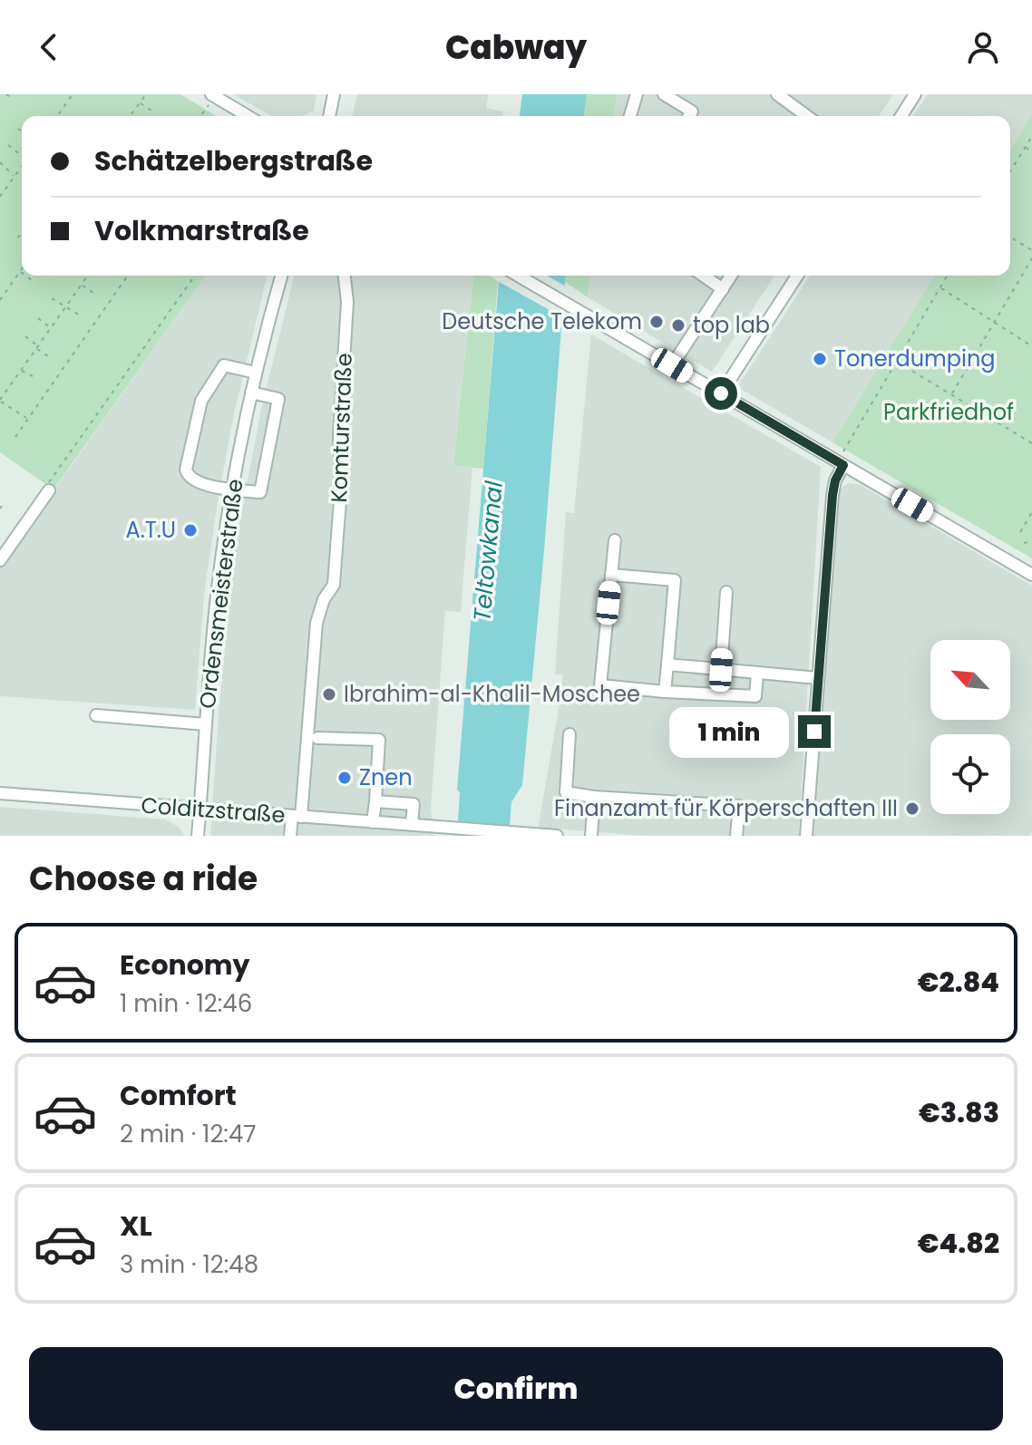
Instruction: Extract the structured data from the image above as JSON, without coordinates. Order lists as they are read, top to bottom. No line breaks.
{"streets":{"street":["Komturstraße","Ordensmeisterstraße","Colditzstraße"]},"crossings":[["Komturstraße","Colditzstraße"],["Ordensmeisterstraße","Colditzstraße"]],"water":["Teltowkanal"],"parks":["Parkfriedhof"],"places":["Deutsche Telekom","top lab","Tonerdumping","A.T.U","Ibrahim-al-Khalil-Moschee","Znen","Finanzamt für Körperschaften III"],"north":"top left","page":{"header":"Cabway","banner":["Schätzelbergstraße","Volkmarstraße"],"bubble":"1 min","heading":"Choose a ride","list":[{"name":"Economy","note":"1 min · 12:46","value":"€2.84"},{"name":"Comfort","note":"2 min · 12:47","value":"€3.83"},{"name":"XL","note":"3 min · 12:48","value":"€4.82"}],"buttons":"Confirm"}}
